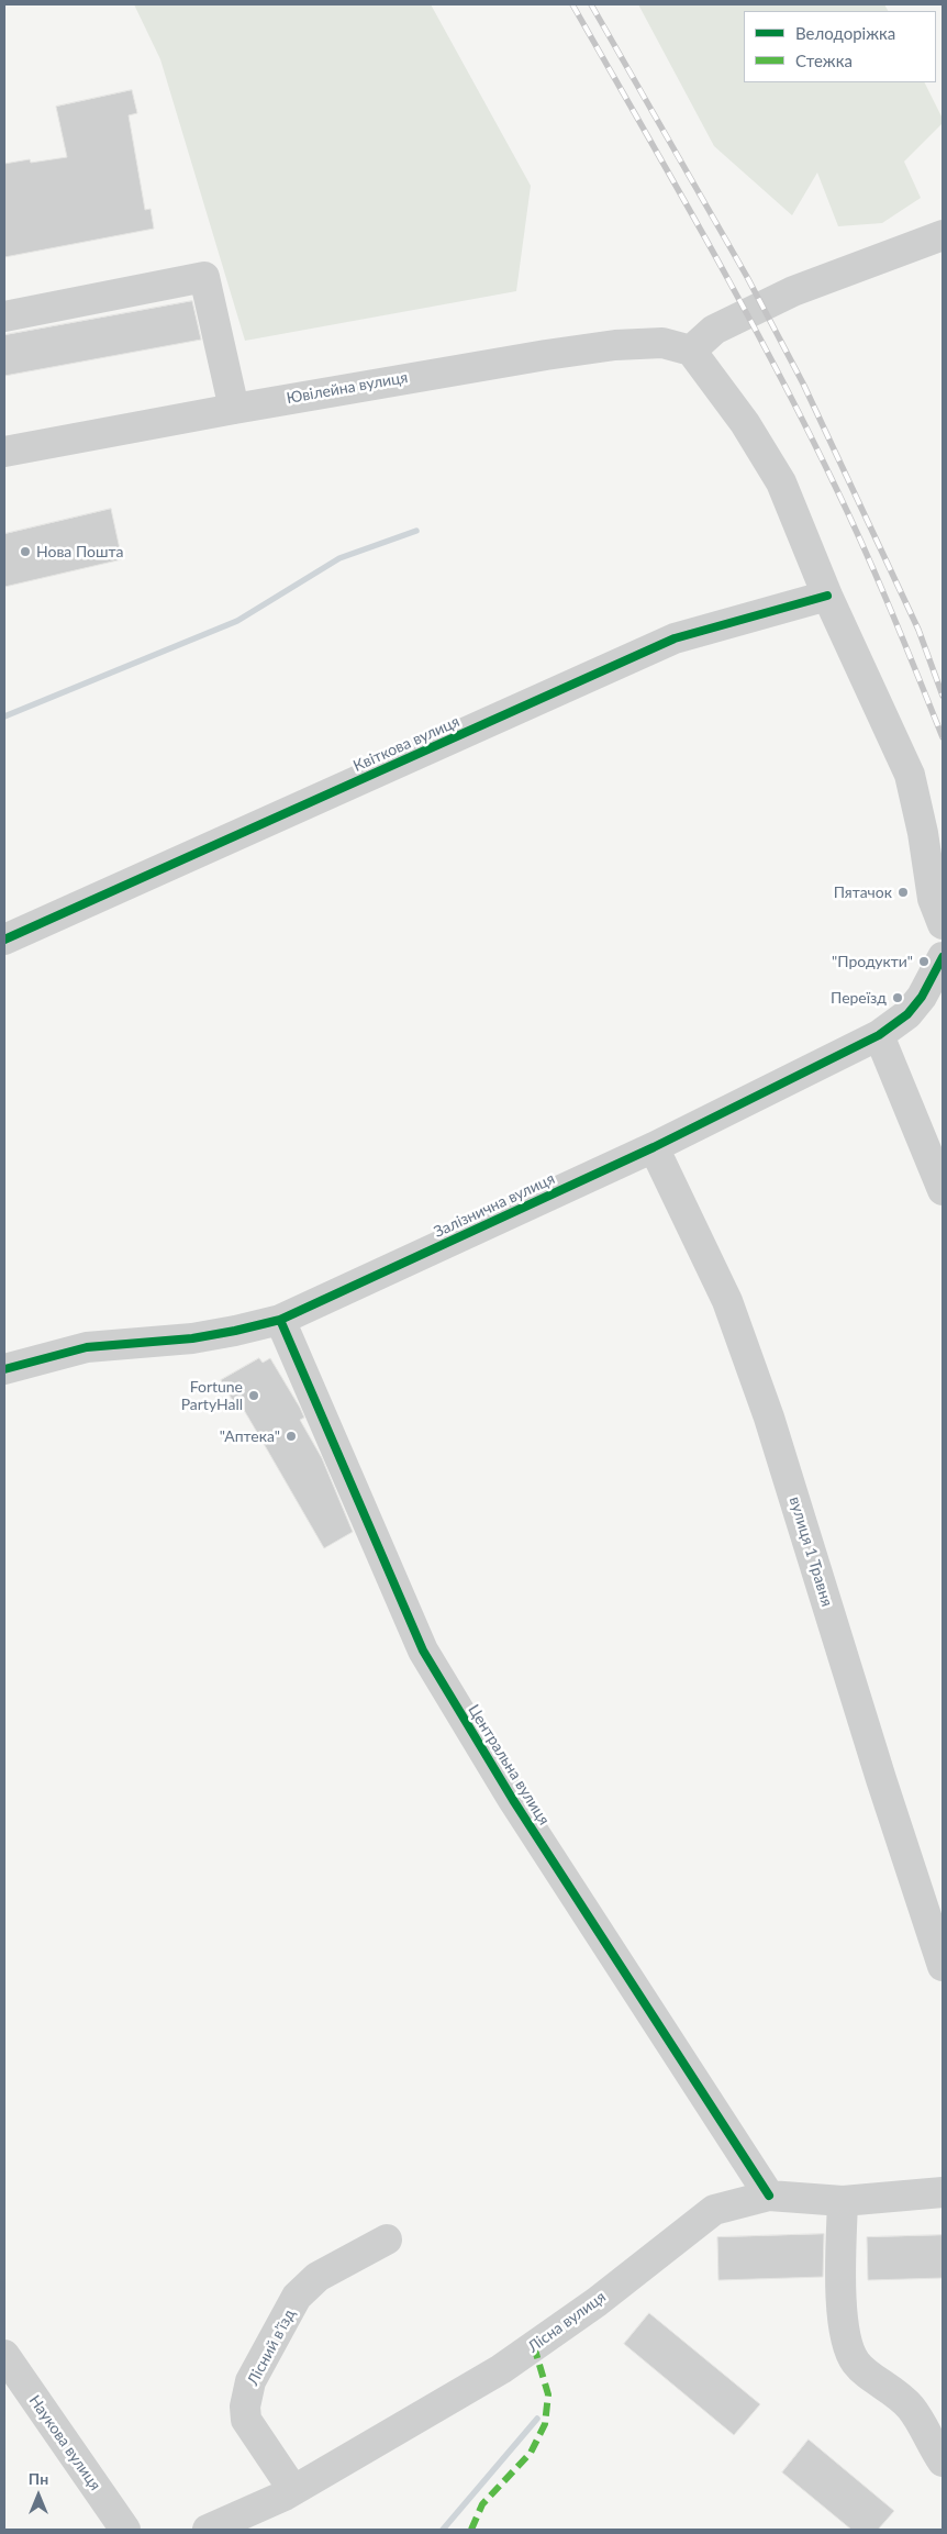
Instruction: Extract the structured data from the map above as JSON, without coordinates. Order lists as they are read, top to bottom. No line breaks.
{"streets":{"street":["Ювілейна вулиця","Квіткова вулиця","Залізнична вулиця","вулиця 1 Травня","Центральна вулиця","Лісна вулиця","Лісний в’їзд","Наукова вулиця"]},"crossings":[["Залізнична вулиця","вулиця 1 Травня"],["Залізнична вулиця","Центральна вулиця"],["Центральна вулиця","Лісна вулиця"],["Лісна вулиця","Лісний в’їзд"]],"places":["Нова Пошта","Пятачок","\"Продукти\"","Переїзд","Fortune PartyHall","\"Аптека\""],"legend":["Велодоріжка","Стежка"],"north":"top"}
